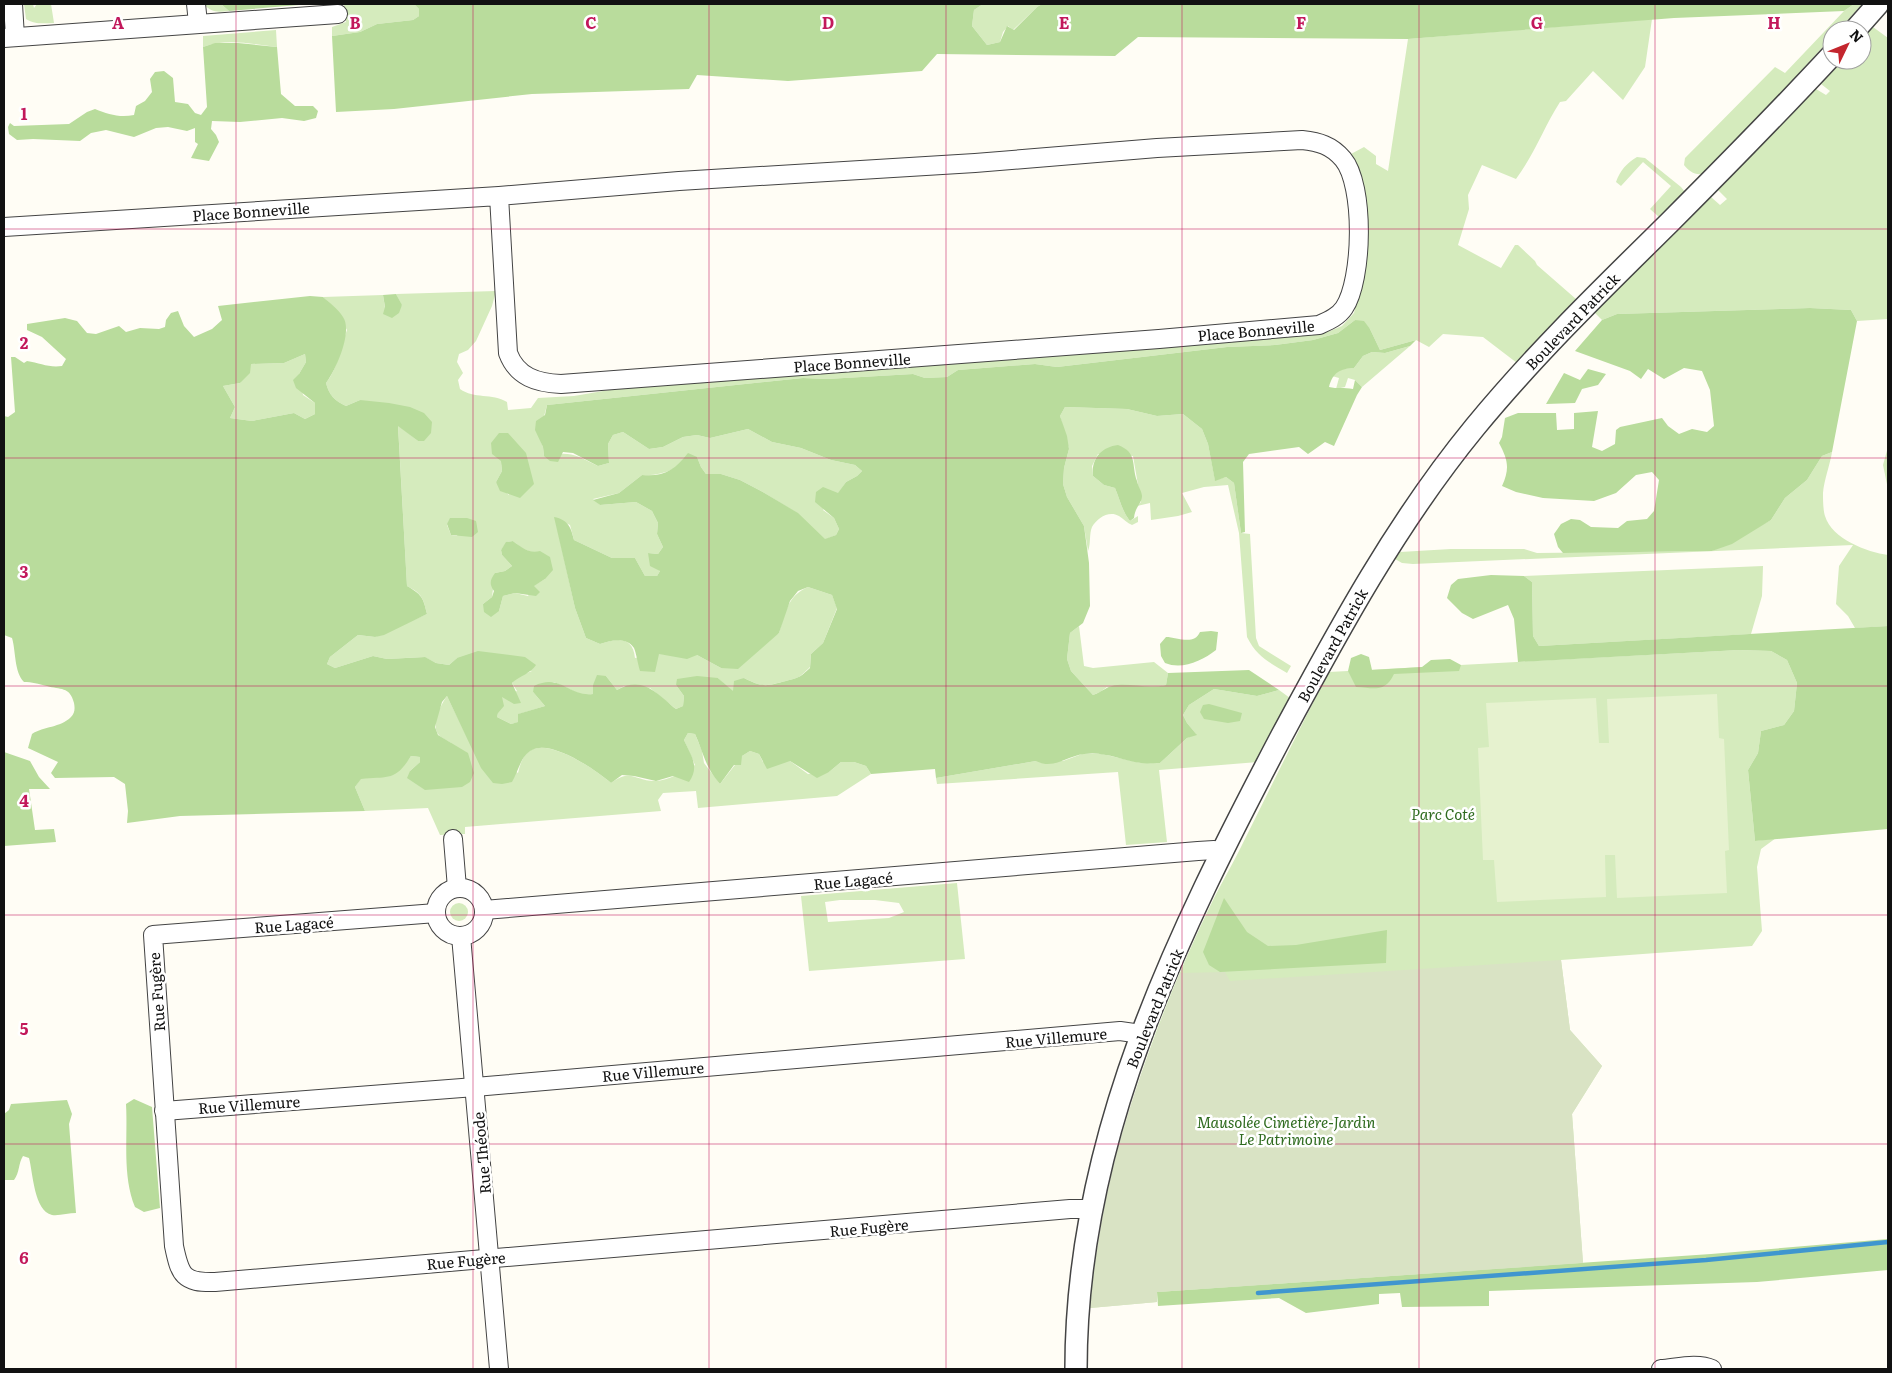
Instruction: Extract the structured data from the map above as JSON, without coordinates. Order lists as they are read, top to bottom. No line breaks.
{"streets":{"street":["Place Bonneville","Boulevard Patrick","Rue Lagacé","Rue Fugère","Rue Villemure","Rue Théode"]},"crossings":[["Boulevard Patrick","Rue Lagacé"],["Boulevard Patrick","Rue Fugère"],["Boulevard Patrick","Rue Villemure"],["Rue Lagacé","Rue Fugère"],["Rue Lagacé","Rue Théode"],["Rue Fugère","Rue Villemure"],["Rue Fugère","Rue Théode"],["Rue Villemure","Rue Théode"]],"parks":["Parc Coté","Mausolée Cimetière-Jardin Le Patrimoine"],"north":"top right","grid":{"columns":["A","B","C","D","E","F","G","H"],"rows":["1","2","3","4","5","6"]}}
